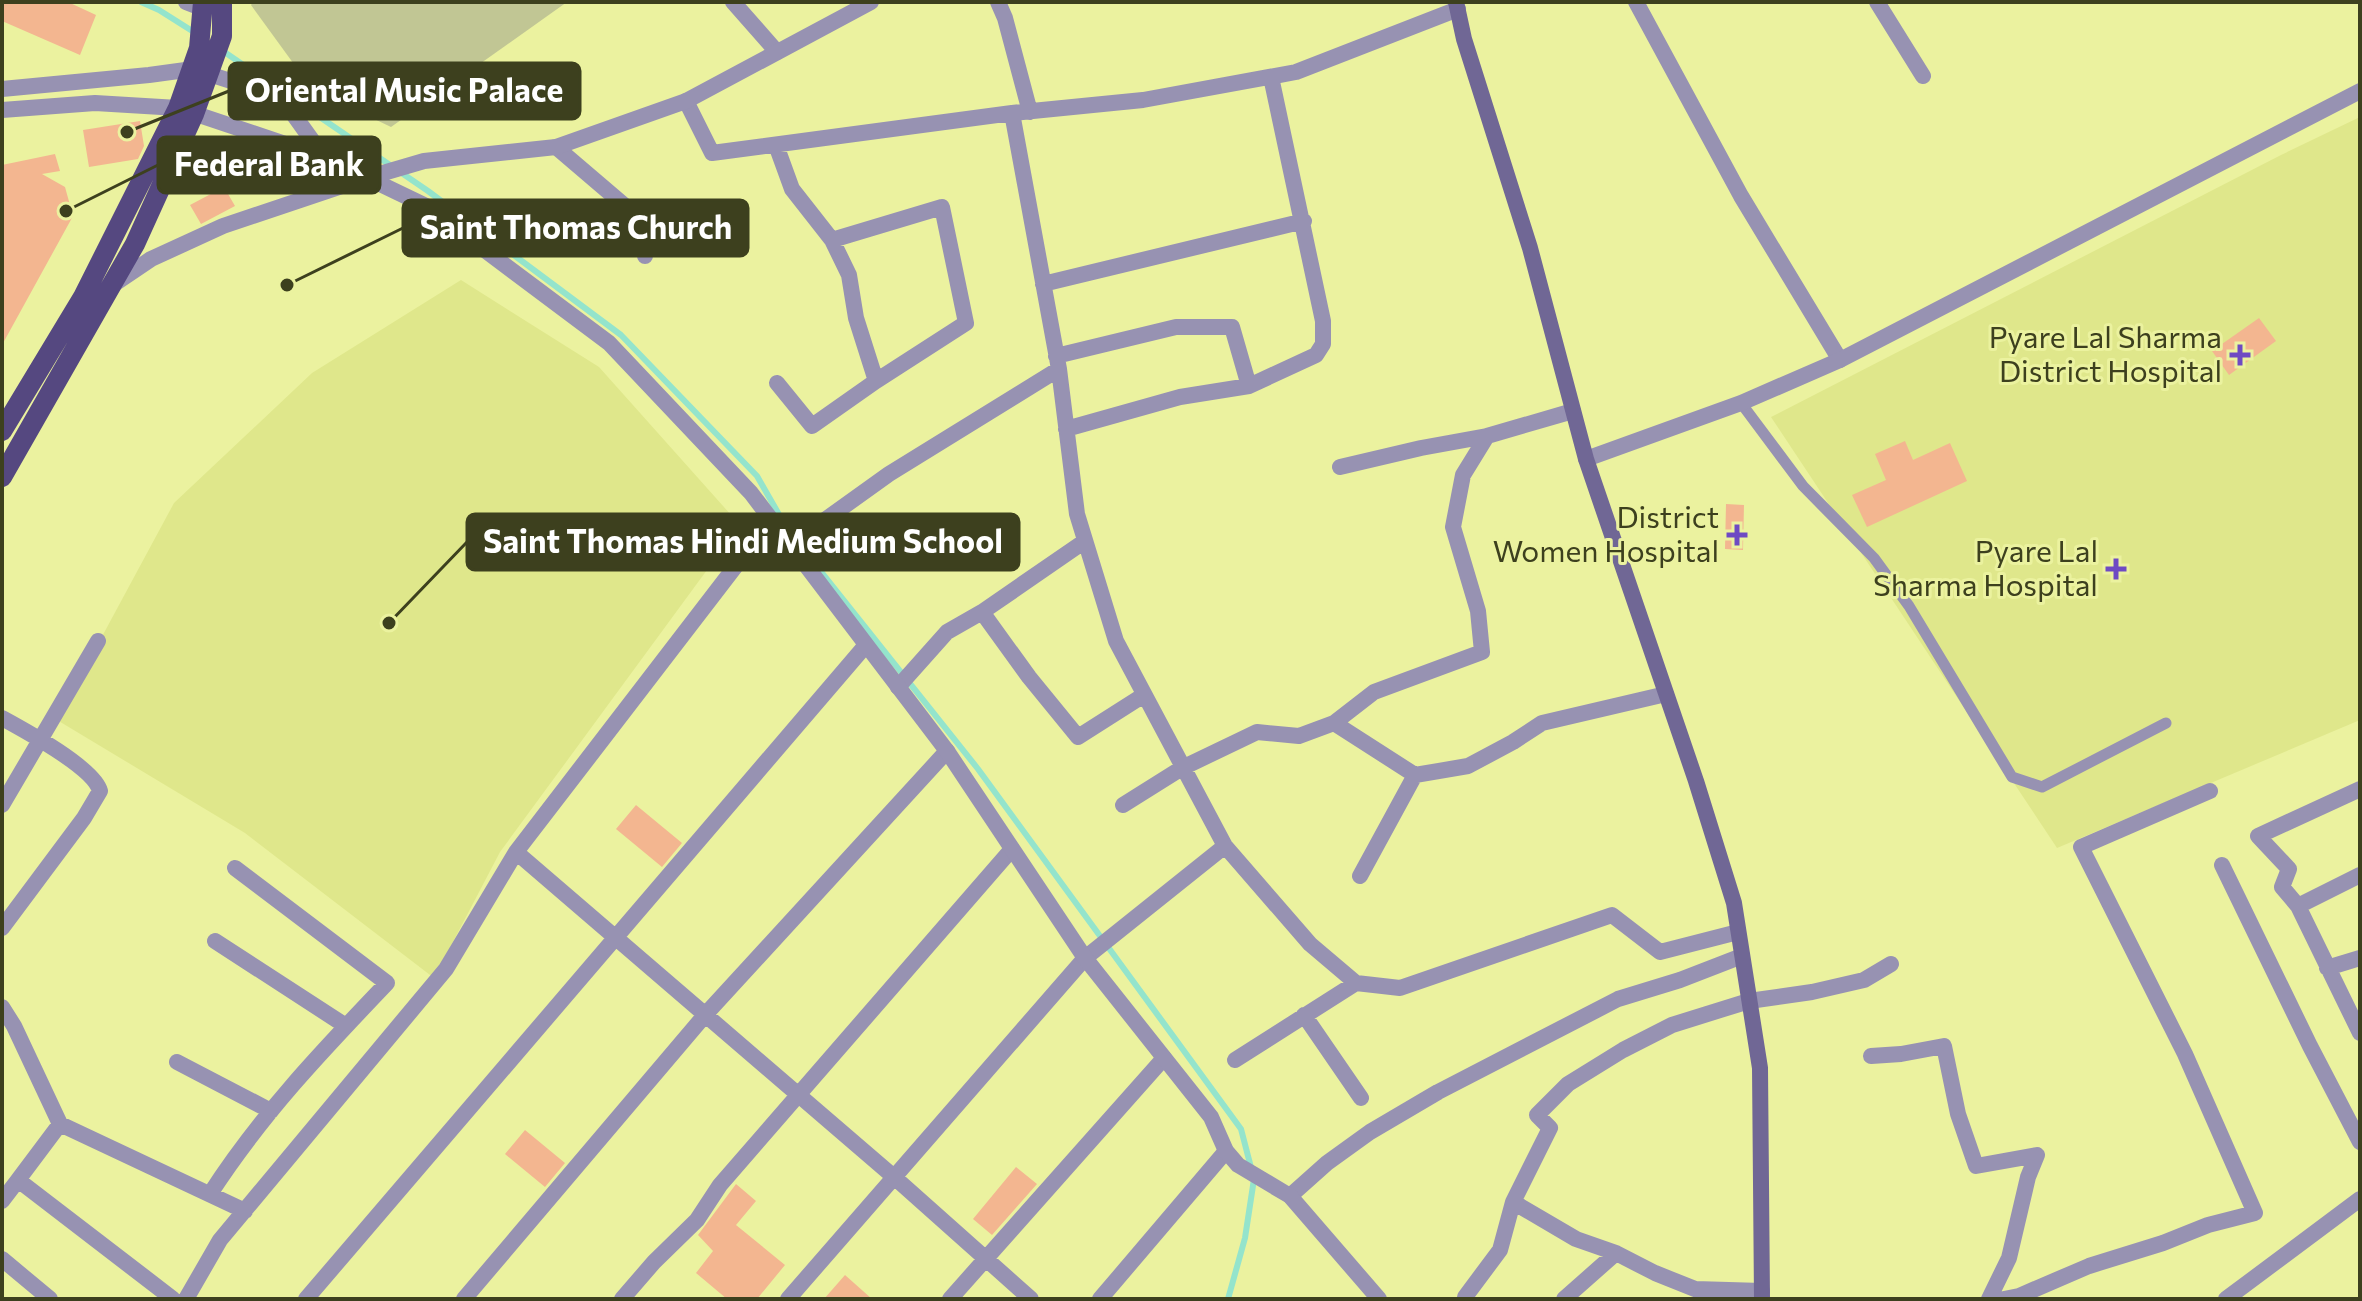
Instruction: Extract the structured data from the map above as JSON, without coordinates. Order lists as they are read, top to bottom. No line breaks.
{"places":{"other":["Oriental Music Palace","Federal Bank","Saint Thomas Church","Saint Thomas Hindi Medium School"],"health":["Pyare Lal Sharma District Hospital","District Women Hospital","Pyare Lal Sharma Hospital"]}}
